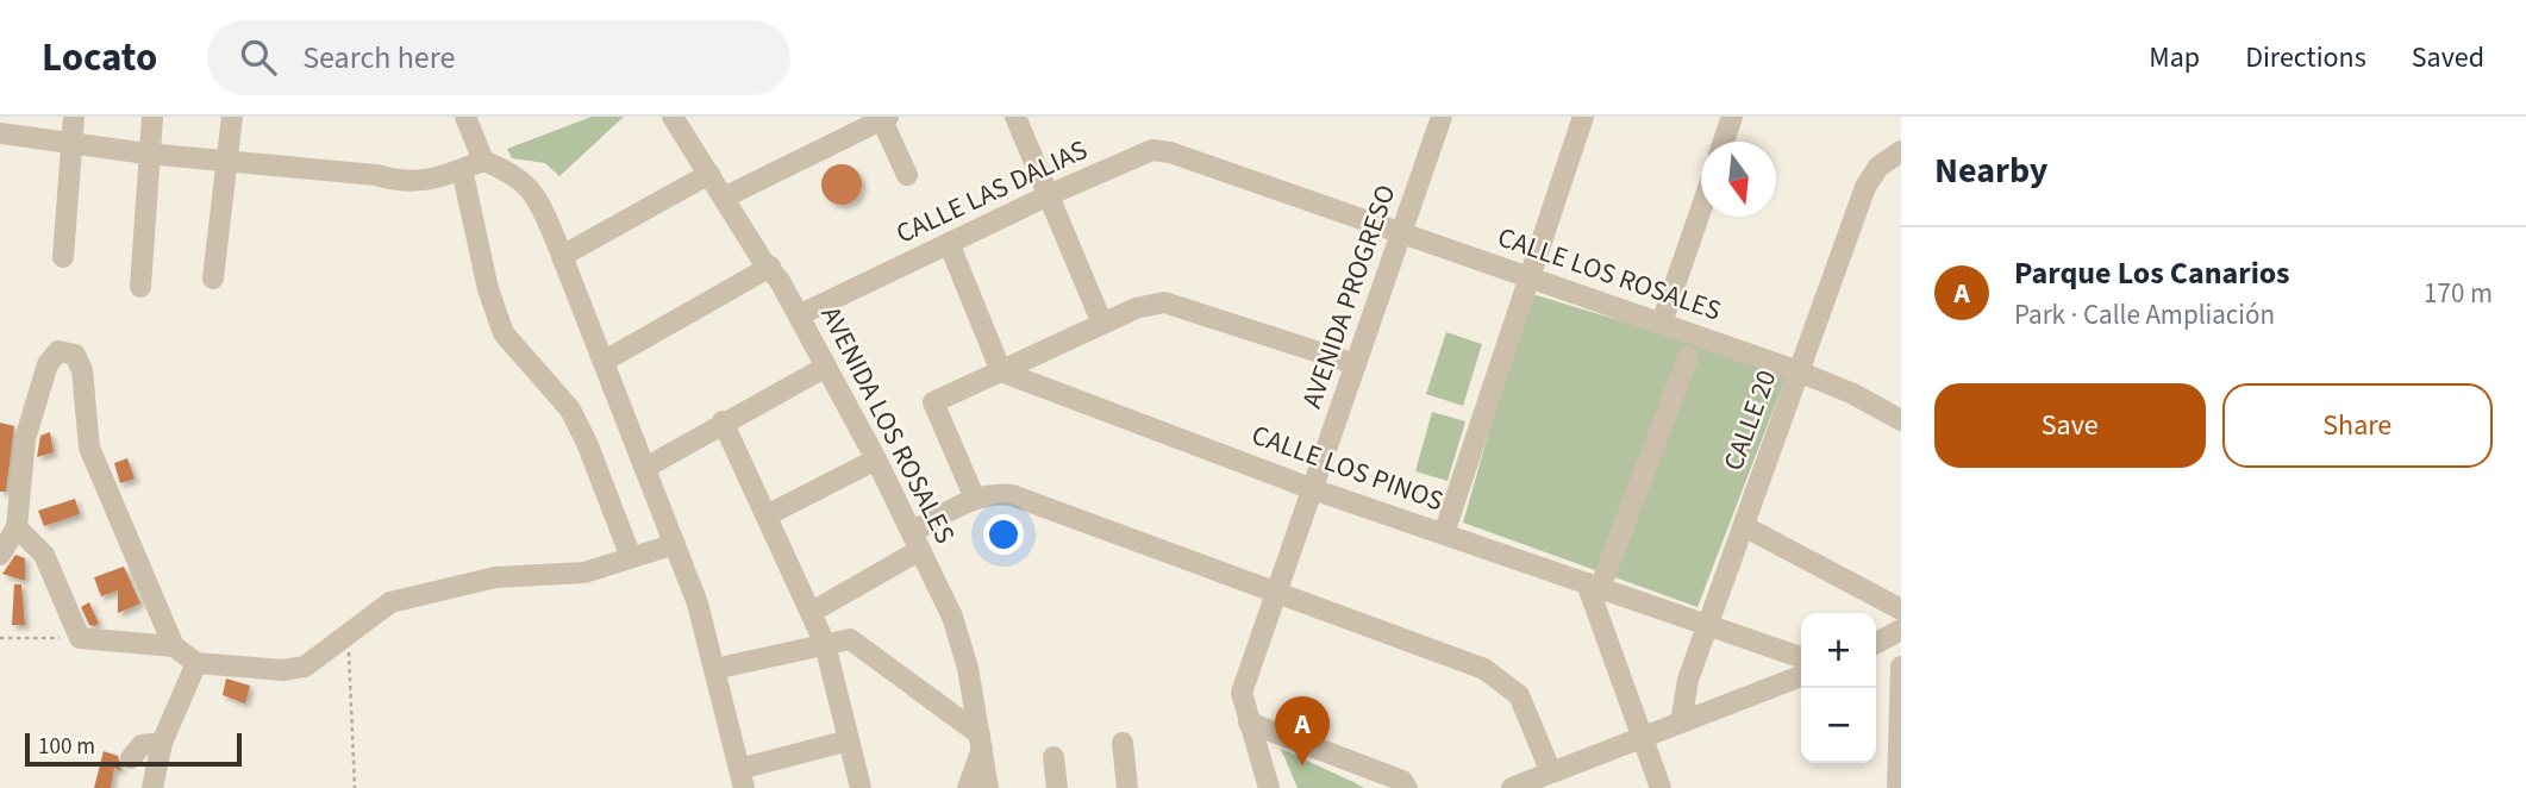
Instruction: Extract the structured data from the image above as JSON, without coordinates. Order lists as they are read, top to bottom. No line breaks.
{"streets":{"street":["CALLE LAS DALIAS","CALLE LOS ROSALES","AVENIDA PROGRESO","CALLE 20","AVENIDA LOS ROSALES","CALLE LOS PINOS"]},"crossings":[["CALLE LAS DALIAS","CALLE LOS ROSALES"],["CALLE LAS DALIAS","AVENIDA PROGRESO"],["CALLE LAS DALIAS","AVENIDA LOS ROSALES"],["CALLE LOS ROSALES","AVENIDA PROGRESO"],["CALLE LOS ROSALES","CALLE 20"],["AVENIDA PROGRESO","CALLE LOS PINOS"],["CALLE 20","CALLE LOS PINOS"]],"scale_bar":"100 m","north":"bottom","page":{"header":"Locato","search":"Search here","nav":["Map","Directions","Saved"],"heading":"Nearby","list":[{"mark":"A","name":"Parque Los Canarios","note":"Park · Calle Ampliación","value":"170 m"}],"buttons":["Save","Share"],"map_buttons":["+","−"],"pins":"A","scale":"100 m"}}
